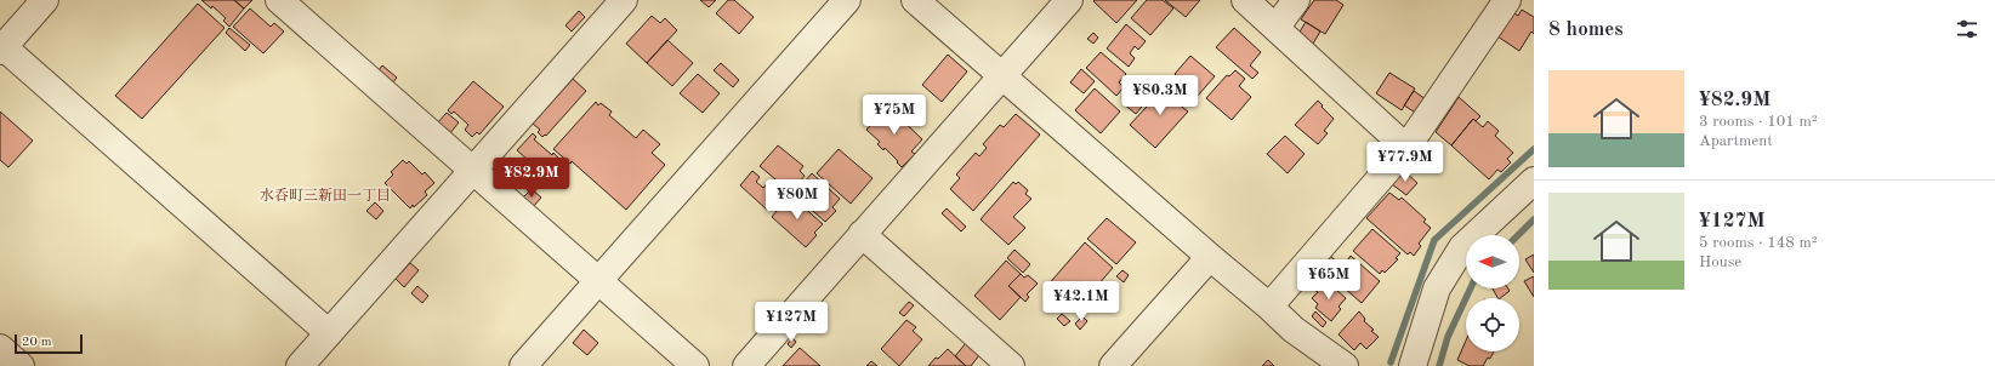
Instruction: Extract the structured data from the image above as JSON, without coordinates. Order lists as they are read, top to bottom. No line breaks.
{"districts":["水呑町三新田一丁目"],"scale_bar":"20 m","north":"left","page":{"heading":"8 homes","list":[{"name":"¥82.9M","note":"3 rooms · 101 m² · Apartment"},{"name":"¥127M","note":"5 rooms · 148 m² · House"}],"price":["¥80.3M","¥75M","¥77.9M","¥82.9M","¥80M","¥65M","¥42.1M","¥127M"],"scale":"20 m"}}
